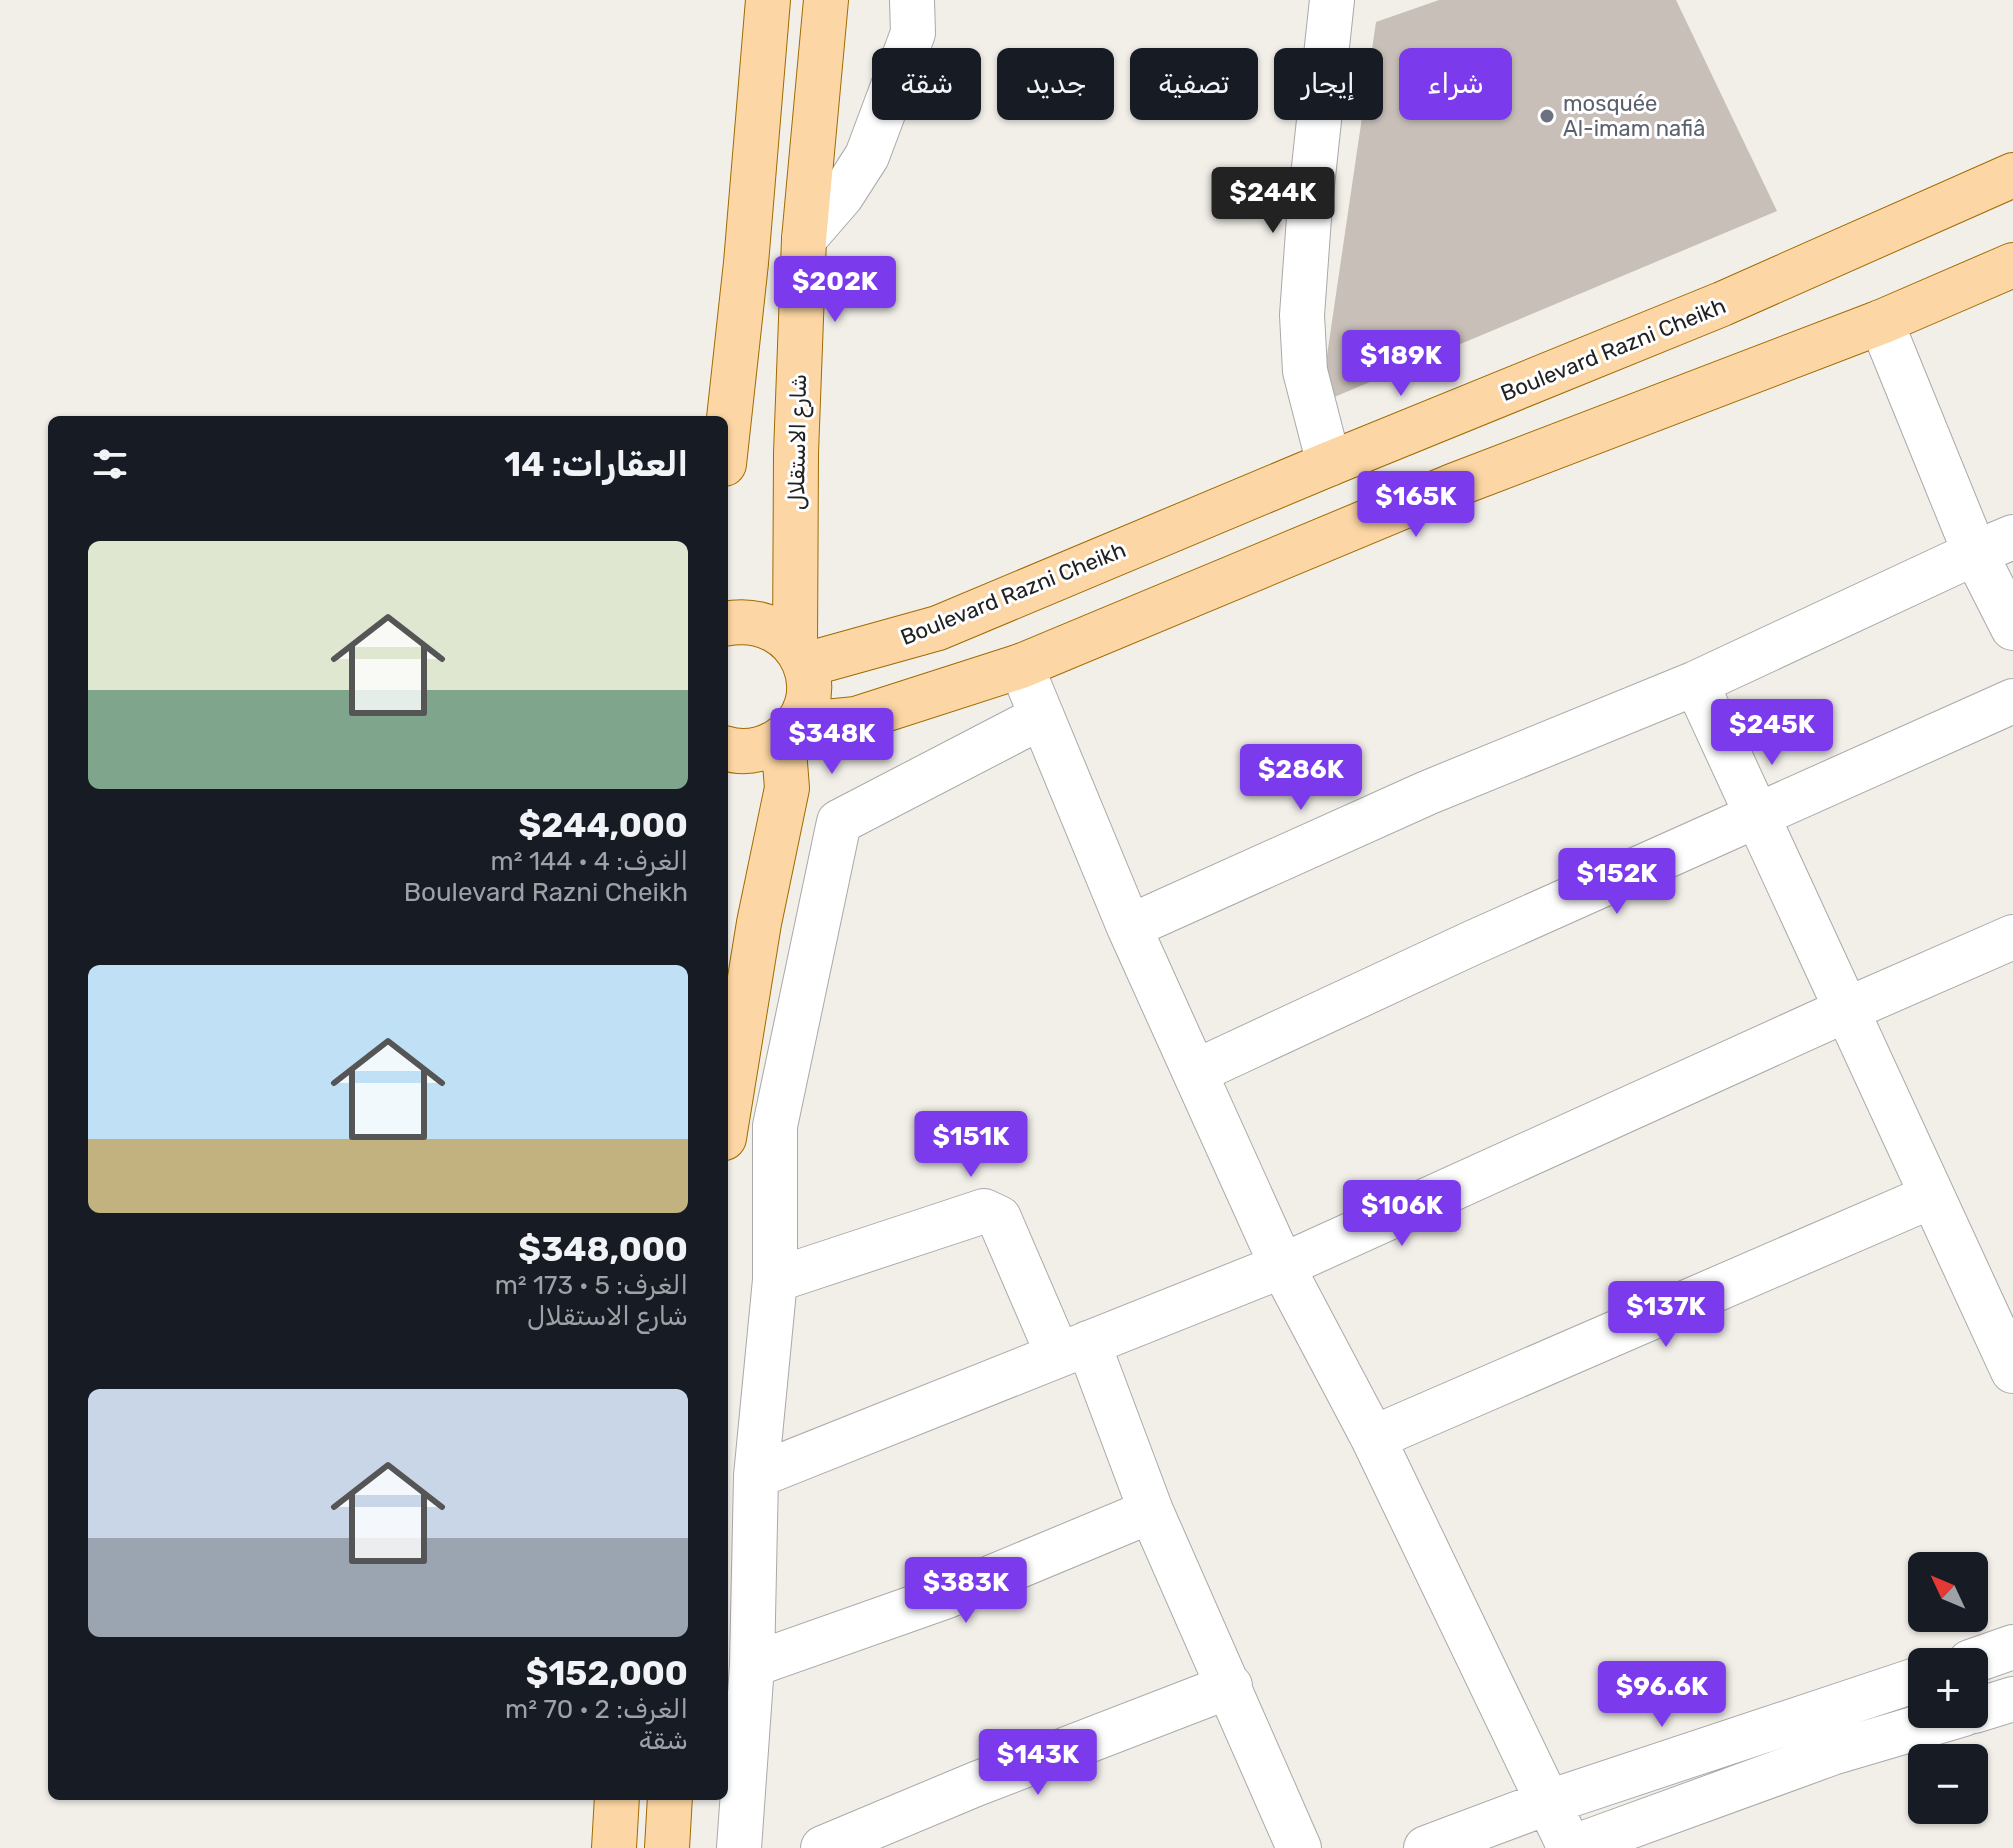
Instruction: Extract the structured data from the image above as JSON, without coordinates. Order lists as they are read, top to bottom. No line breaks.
{"streets":{"main road":["Boulevard Razni Cheikh","شارع الاستقلال"]},"crossings":[["Boulevard Razni Cheikh","شارع الاستقلال"]],"places":["mosquée Al-imam nafiâ"],"north":"top left","page":{"chip":["شراء","إيجار","تصفية","جديد","شقة"],"price":["$244K","$202K","$189K","$165K","$245K","$348K","$286K","$152K","$151K","$106K","$137K","$383K","$96.6K","$143K"],"heading":"العقارات: 14","list":[{"name":"$244,000","note":"الغرف: 4 · 144 m² · Boulevard Razni Cheikh"},{"name":"$348,000","note":"الغرف: 5 · 173 m² · شارع الاستقلال"},{"name":"$152,000","note":"الغرف: 2 · 70 m² · شقة"}],"map_buttons":["+","−"]}}
